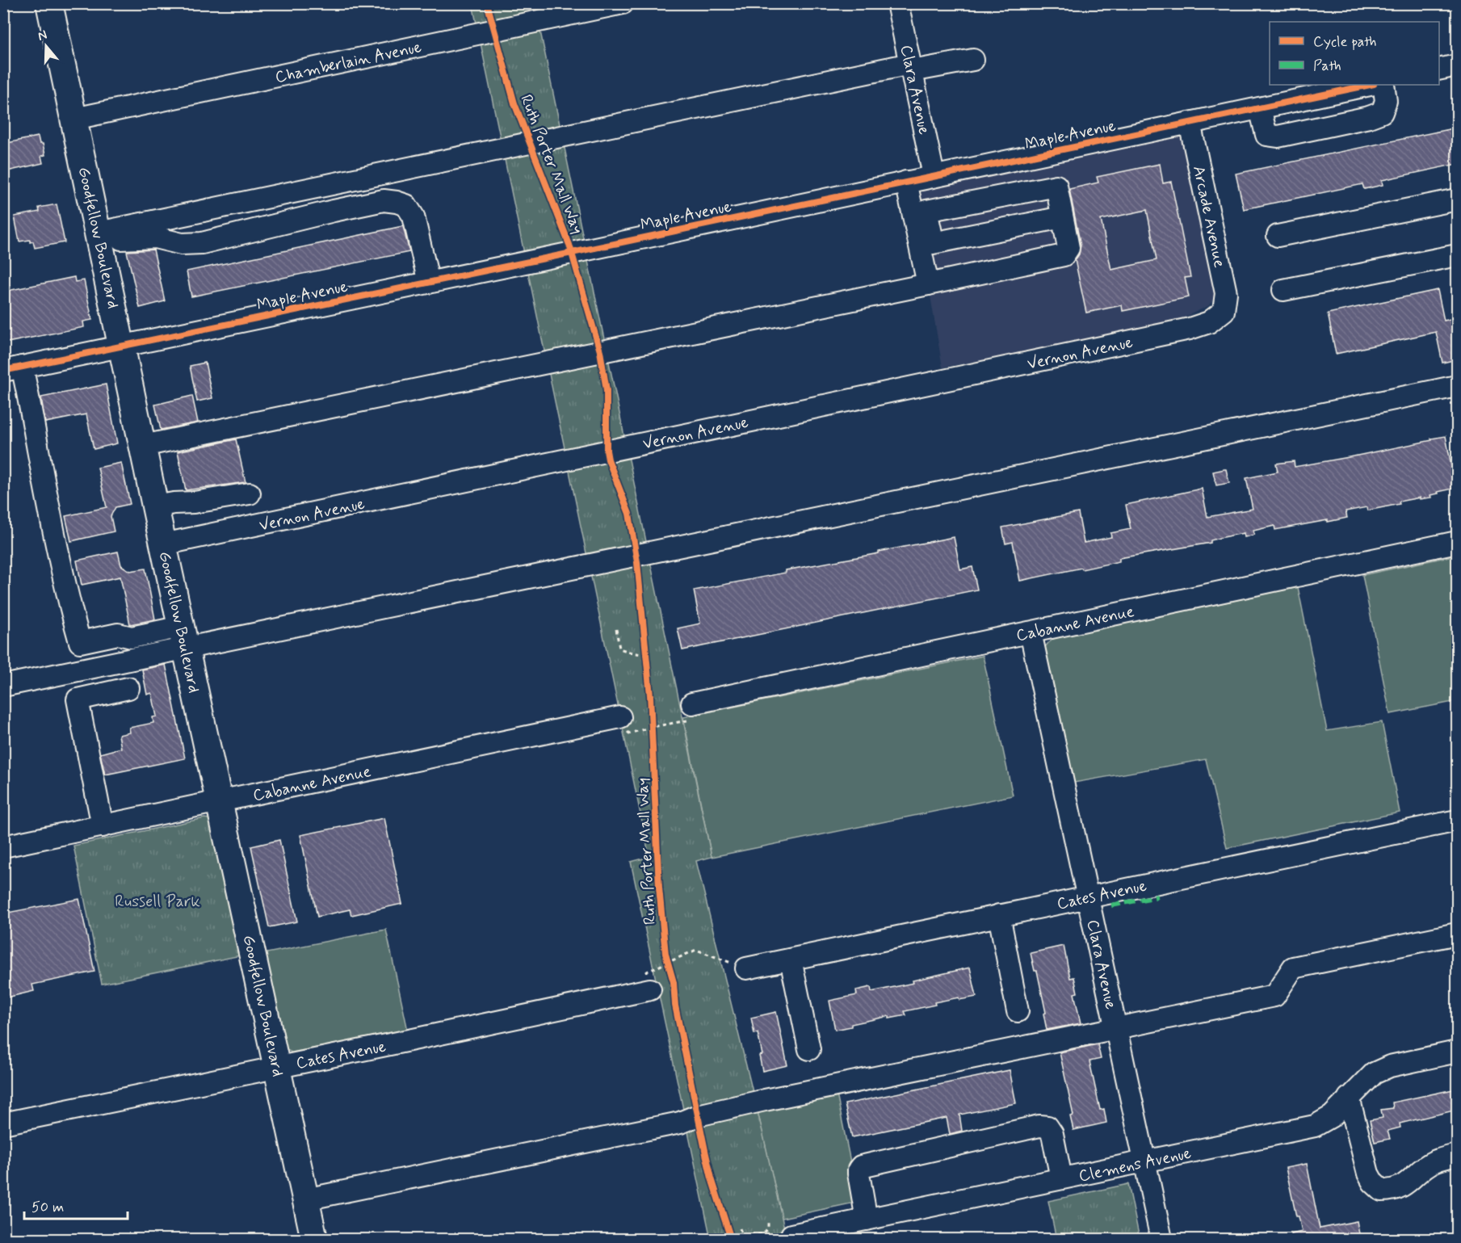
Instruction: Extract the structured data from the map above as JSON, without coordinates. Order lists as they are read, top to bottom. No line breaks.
{"streets":{"main road":["Goodfellow Boulevard"],"street":["Chamberlain Avenue","Clara Avenue","Maple Avenue","Arcade Avenue","Vernon Avenue","Cabanne Avenue","Cates Avenue","Clemens Avenue"],"cycle path":["Ruth Porter Mall Way"]},"crossings":[["Chamberlain Avenue","Goodfellow Boulevard"],["Clara Avenue","Maple Avenue"],["Clara Avenue","Cabanne Avenue"],["Clara Avenue","Cates Avenue"],["Clara Avenue","Clemens Avenue"],["Maple Avenue","Arcade Avenue"],["Maple Avenue","Goodfellow Boulevard"],["Arcade Avenue","Vernon Avenue"],["Goodfellow Boulevard","Vernon Avenue"],["Goodfellow Boulevard","Cabanne Avenue"],["Goodfellow Boulevard","Cates Avenue"]],"parks":["Russell Park"],"legend":["Cycle path","Path"],"scale_bar":"50 m","north":"top"}
